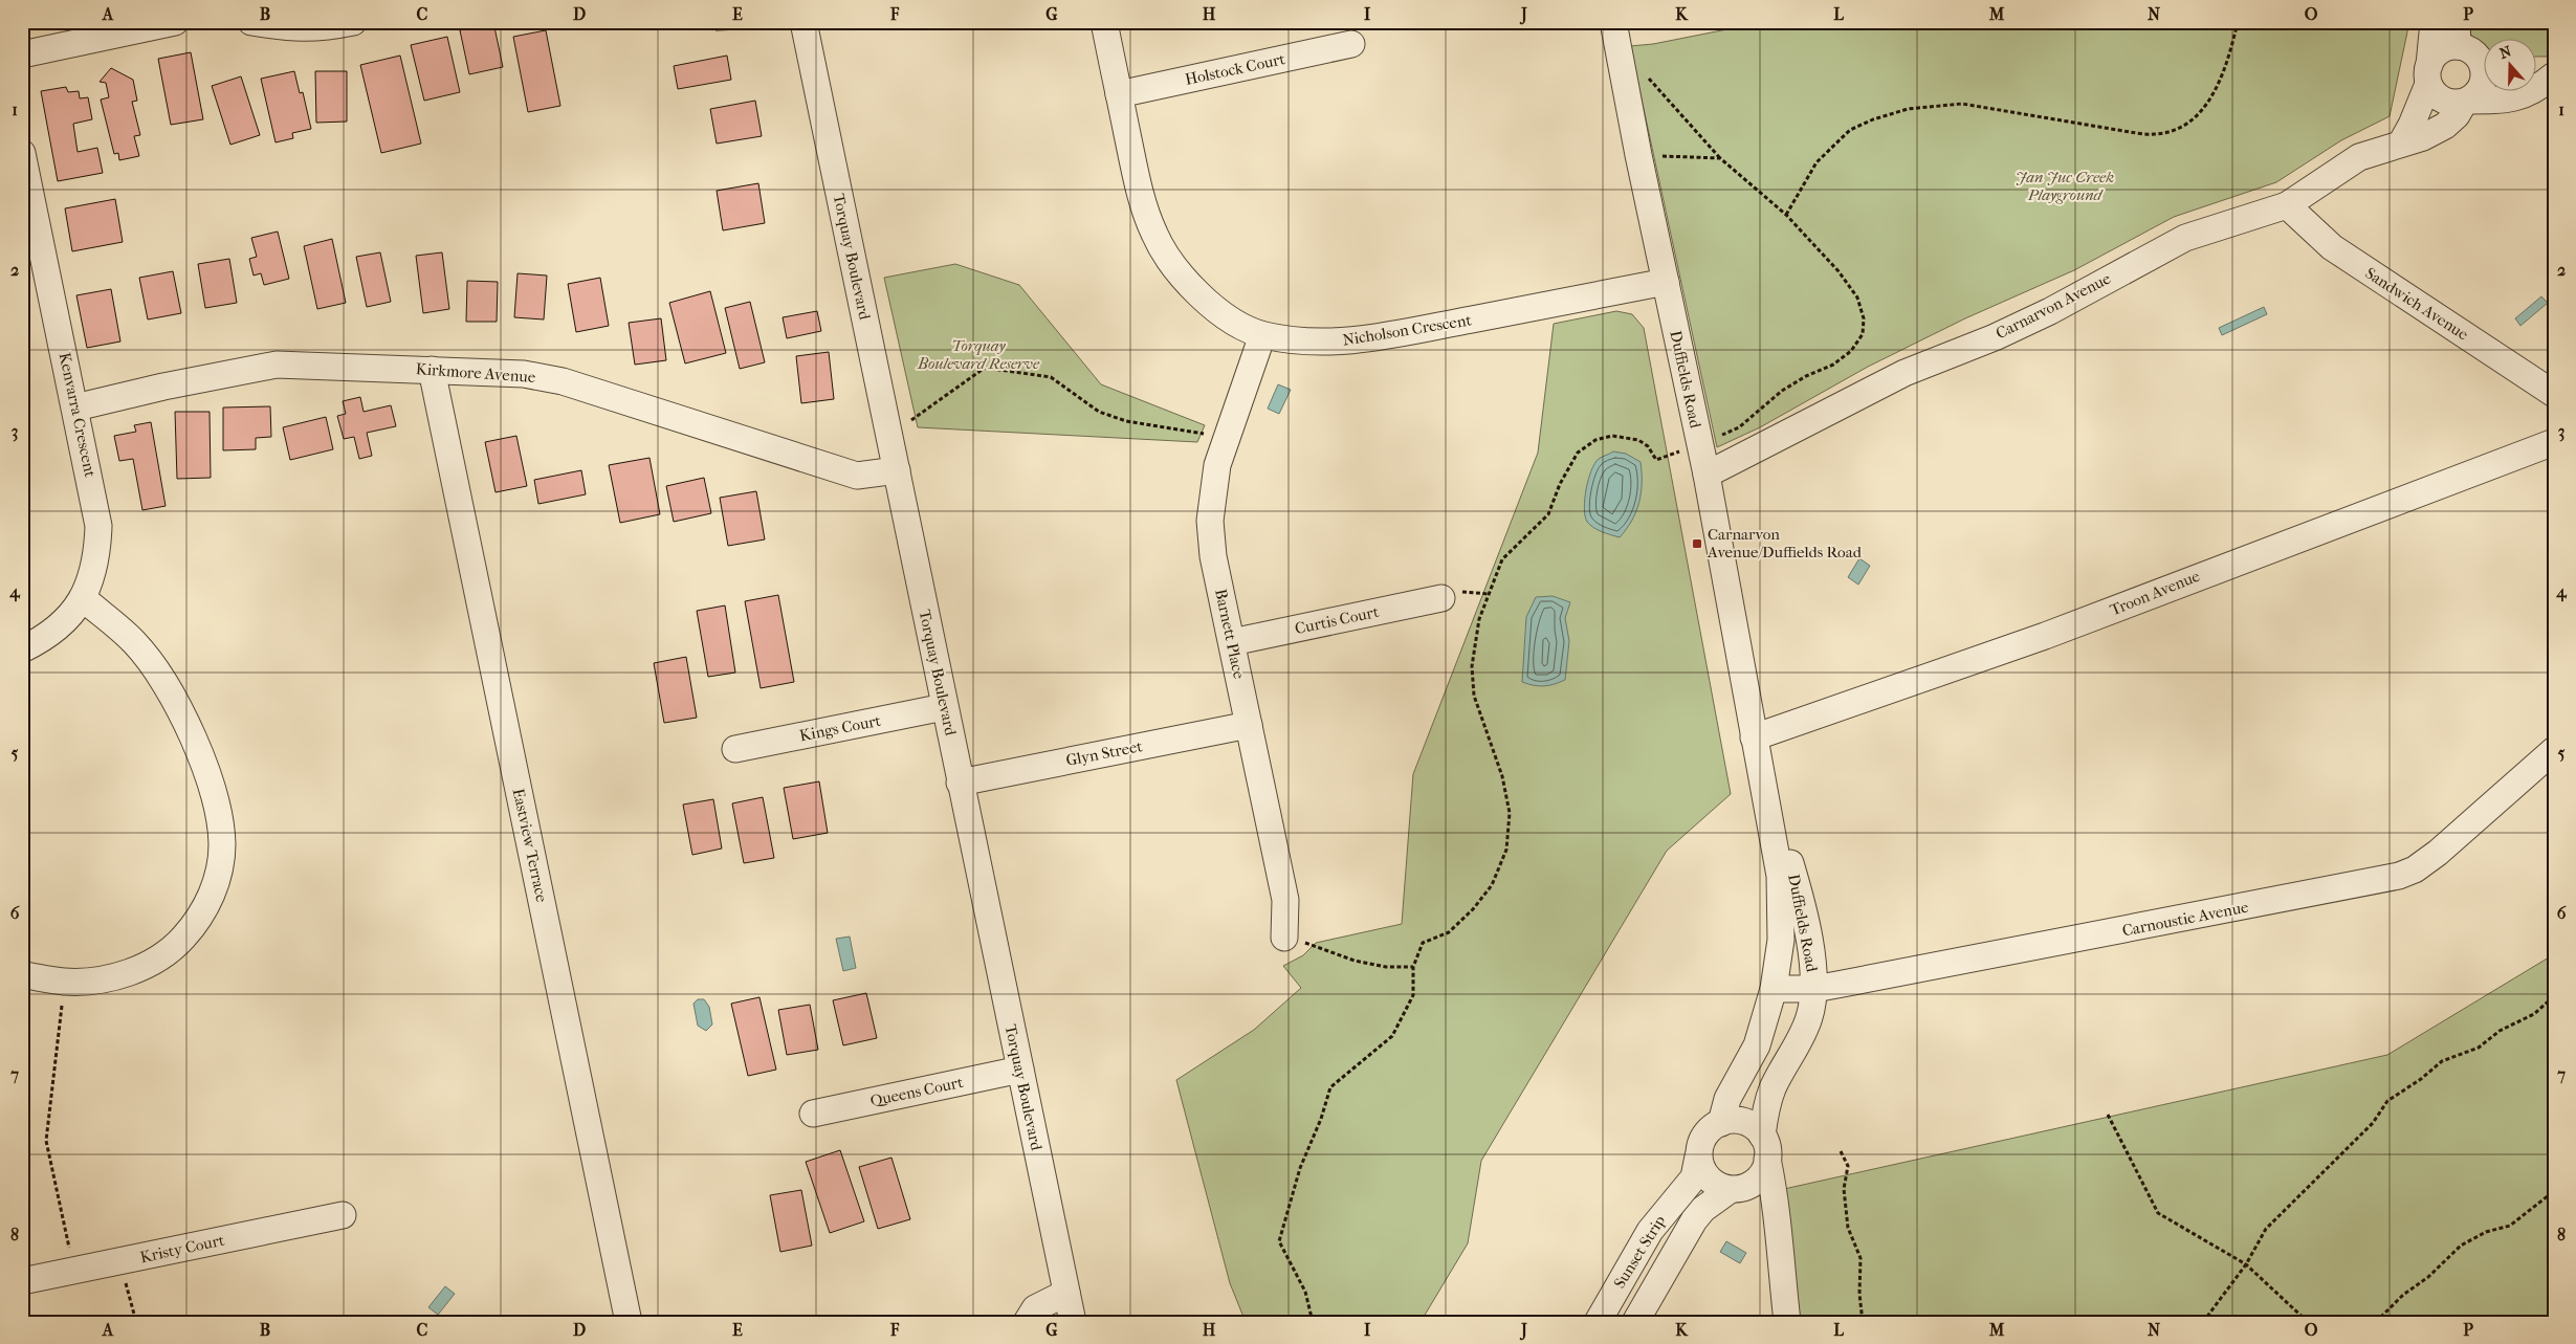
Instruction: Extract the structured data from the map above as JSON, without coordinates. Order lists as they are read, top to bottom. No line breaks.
{"streets":{"street":["Holstock Court","Torquay Boulevard","Sandwich Avenue","Carnarvon Avenue","Nicholson Crescent","Kirkmore Avenue","Duffields Road","Kenvarra Crescent","Troon Avenue","Curtis Court","Barnett Place","Kings Court","Glyn Street","Eastview Terrace","Carnoustie Avenue","Queens Court","Kristy Court","Sunset Strip"]},"crossings":[["Holstock Court","Nicholson Crescent"],["Torquay Boulevard","Kirkmore Avenue"],["Torquay Boulevard","Kings Court"],["Torquay Boulevard","Glyn Street"],["Torquay Boulevard","Queens Court"],["Sandwich Avenue","Carnarvon Avenue"],["Carnarvon Avenue","Duffields Road"],["Nicholson Crescent","Duffields Road"],["Nicholson Crescent","Barnett Place"],["Kirkmore Avenue","Kenvarra Crescent"],["Kirkmore Avenue","Eastview Terrace"],["Duffields Road","Troon Avenue"],["Duffields Road","Carnoustie Avenue"],["Duffields Road","Sunset Strip"],["Curtis Court","Barnett Place"],["Barnett Place","Glyn Street"]],"parks":["Jan Juc Creek Playground","Torquay Boulevard Reserve"],"places":{"transit":["Carnarvon Avenue/Duffields Road"]},"north":"top","grid":{"columns":["A","B","C","D","E","F","G","H","I","J","K","L","M","N","O","P"],"rows":["1","2","3","4","5","6","7","8"]}}
